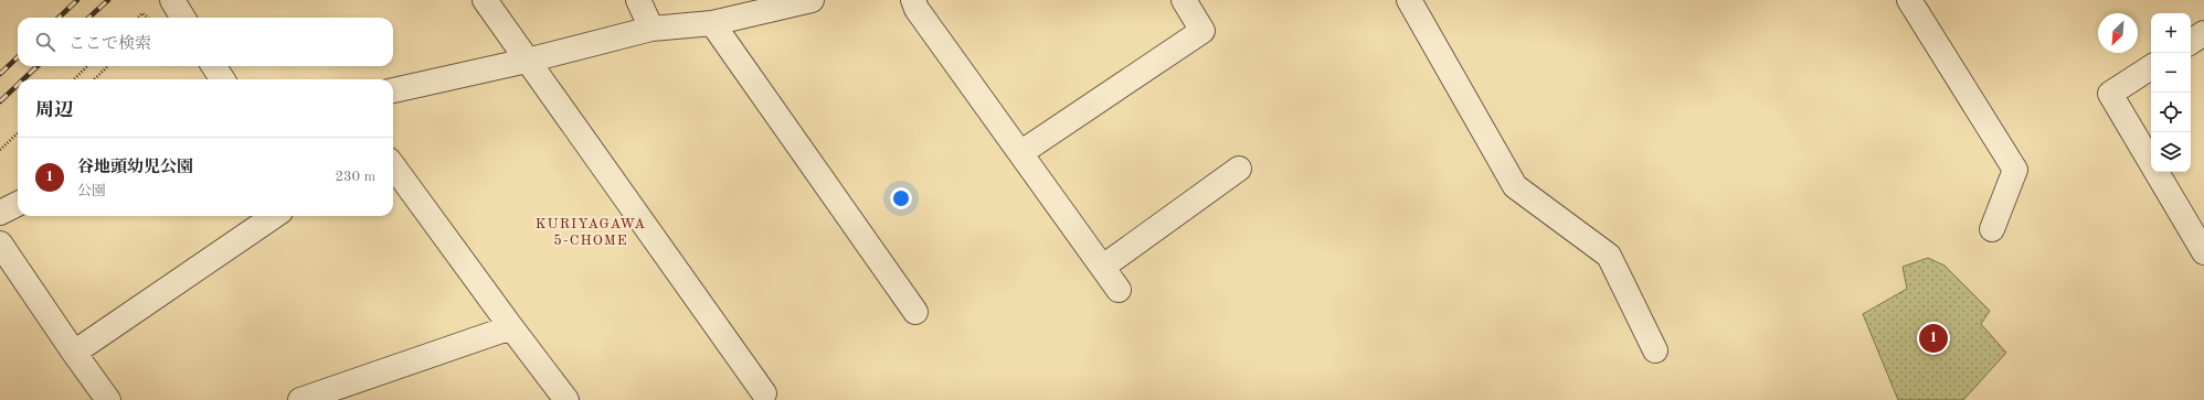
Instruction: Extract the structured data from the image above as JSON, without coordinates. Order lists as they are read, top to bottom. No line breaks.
{"districts":["KURIYAGAWA 5-CHOME"],"north":"bottom left","page":{"map_buttons":["+","−"],"search":"ここで検索","heading":"周辺","list":[{"mark":"1","name":"谷地頭幼児公園","note":"公園","value":"230 m"}],"pins":"1"}}
